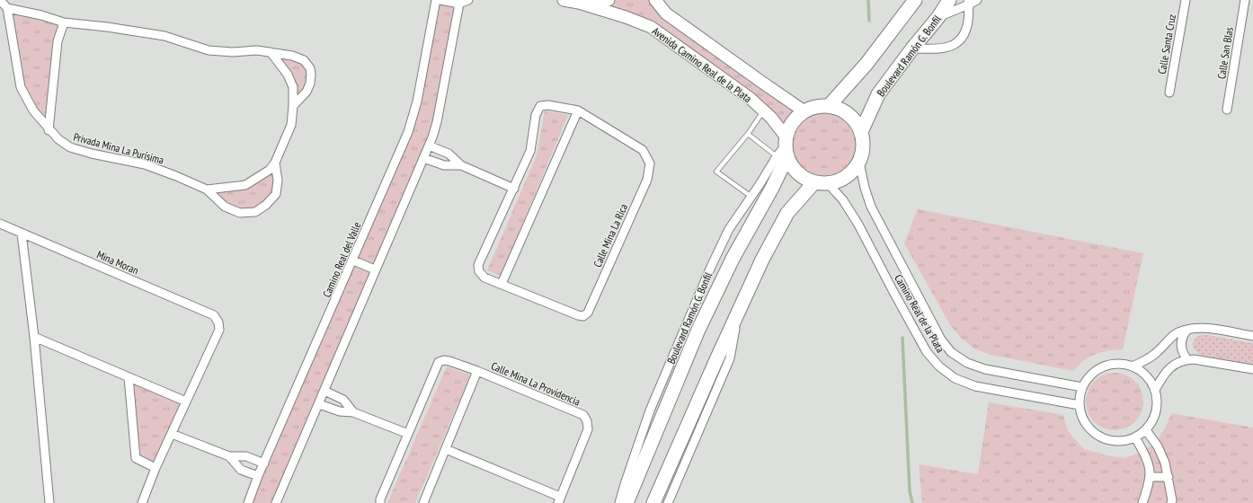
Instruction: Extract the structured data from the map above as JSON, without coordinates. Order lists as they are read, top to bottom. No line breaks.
{"streets":{"main road":["Boulevard Ramón G. Bonfil","Avenida Camino Real de la Plata"],"street":["Calle Santa Cruz","Calle San Blas","Privada Mina La Purísima","Calle Mina La Rica","Camino Real del Valle","Mina Moran","Camino Real de la Plata","Calle Mina La Providencia"]},"crossings":[["Boulevard Ramón G. Bonfil","Avenida Camino Real de la Plata"],["Boulevard Ramón G. Bonfil","Camino Real de la Plata"],["Avenida Camino Real de la Plata","Camino Real de la Plata"]]}
